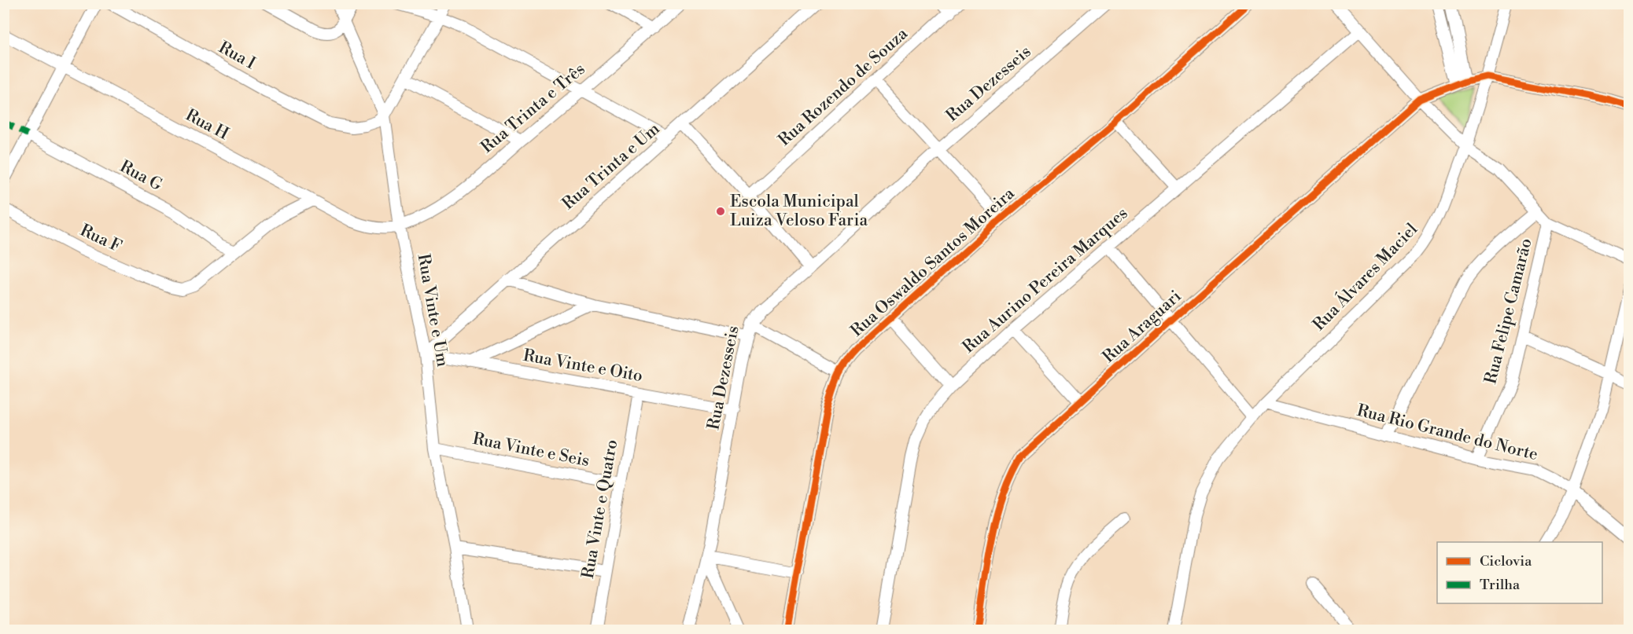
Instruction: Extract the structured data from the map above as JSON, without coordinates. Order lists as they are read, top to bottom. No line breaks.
{"streets":{"street":["Rua I","Rua Dezesseis","Rua Rozendo de Souza","Rua Trinta e Três","Rua H","Rua Trinta e Um","Rua G","Rua F","Rua Oswaldo Santos Moreira","Rua Álvares Maciel","Rua Aurino Pereira Marques","Rua Vinte e Um","Rua Felipe Camarão","Rua Araguari","Rua Vinte e Oito","Rua Rio Grande do Norte","Rua Vinte e Seis","Rua Vinte e Quatro"]},"crossings":[["Rua I","Rua Vinte e Um"],["Rua Dezesseis","Rua Vinte e Oito"],["Rua Trinta e Três","Rua H"],["Rua Trinta e Três","Rua Vinte e Um"],["Rua H","Rua Vinte e Um"],["Rua Trinta e Um","Rua Vinte e Um"],["Rua Trinta e Um","Rua Vinte e Oito"],["Rua G","Rua F"],["Rua Álvares Maciel","Rua Araguari"],["Rua Álvares Maciel","Rua Rio Grande do Norte"],["Rua Vinte e Um","Rua Vinte e Oito"],["Rua Vinte e Um","Rua Vinte e Seis"],["Rua Felipe Camarão","Rua Rio Grande do Norte"],["Rua Vinte e Oito","Rua Vinte e Quatro"],["Rua Vinte e Seis","Rua Vinte e Quatro"]],"places":["Escola Municipal Luiza Veloso Faria"],"legend":["Ciclovia","Trilha"]}
